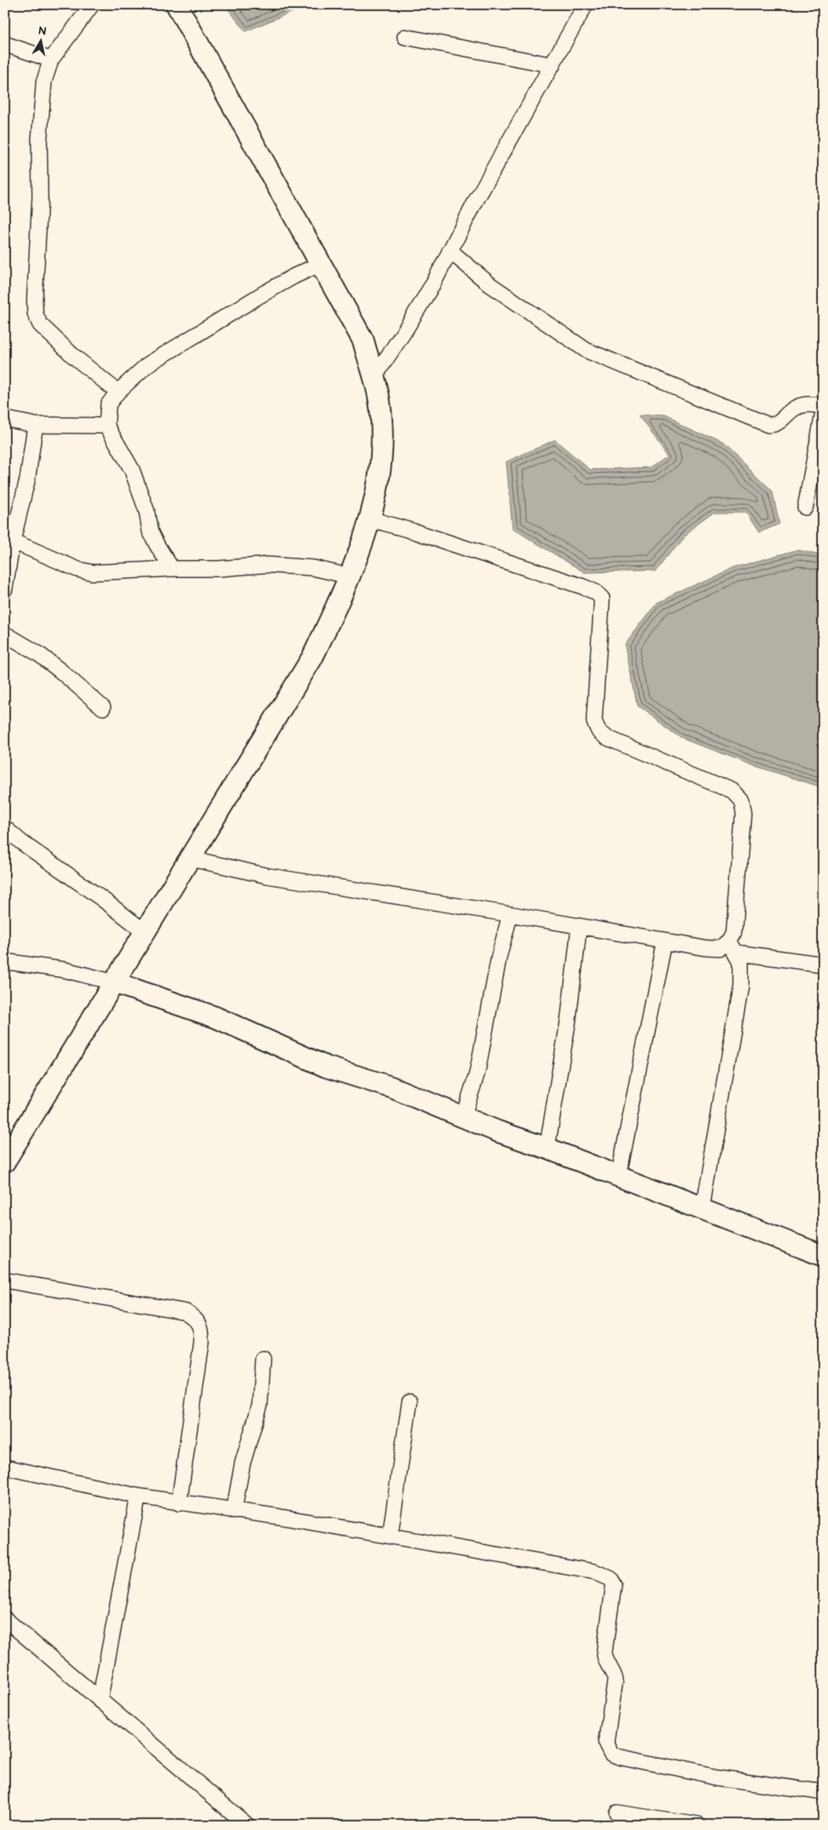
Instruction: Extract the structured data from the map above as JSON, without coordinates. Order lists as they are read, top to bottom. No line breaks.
{"north":"top"}
